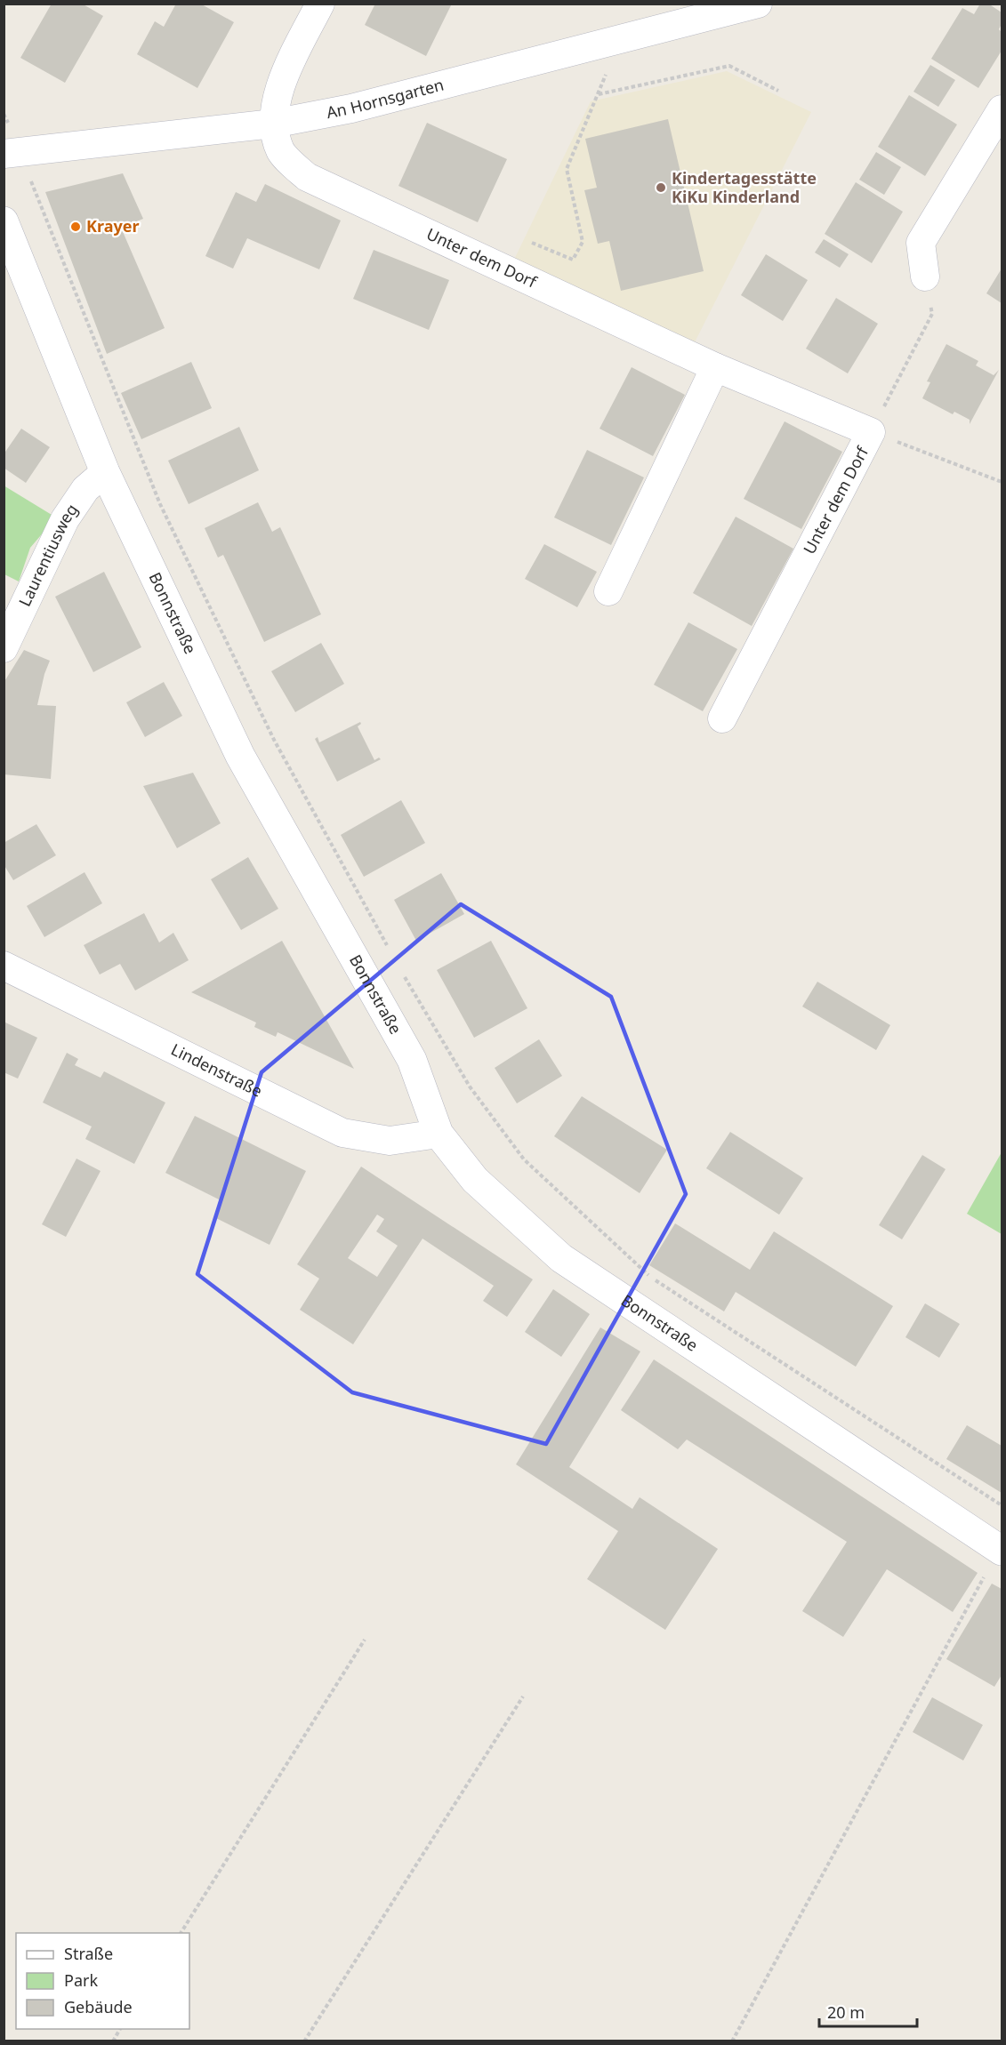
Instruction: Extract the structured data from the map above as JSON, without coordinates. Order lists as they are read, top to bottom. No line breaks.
{"streets":{"street":["An Hornsgarten","Unter dem Dorf","Laurentiusweg","Bonnstraße","Lindenstraße"]},"crossings":[["An Hornsgarten","Unter dem Dorf"],["Laurentiusweg","Bonnstraße"],["Bonnstraße","Lindenstraße"]],"places":["Kindertagesstätte KiKu Kinderland","Krayer"],"legend":["Straße","Park","Gebäude"],"scale_bar":"20 m"}
